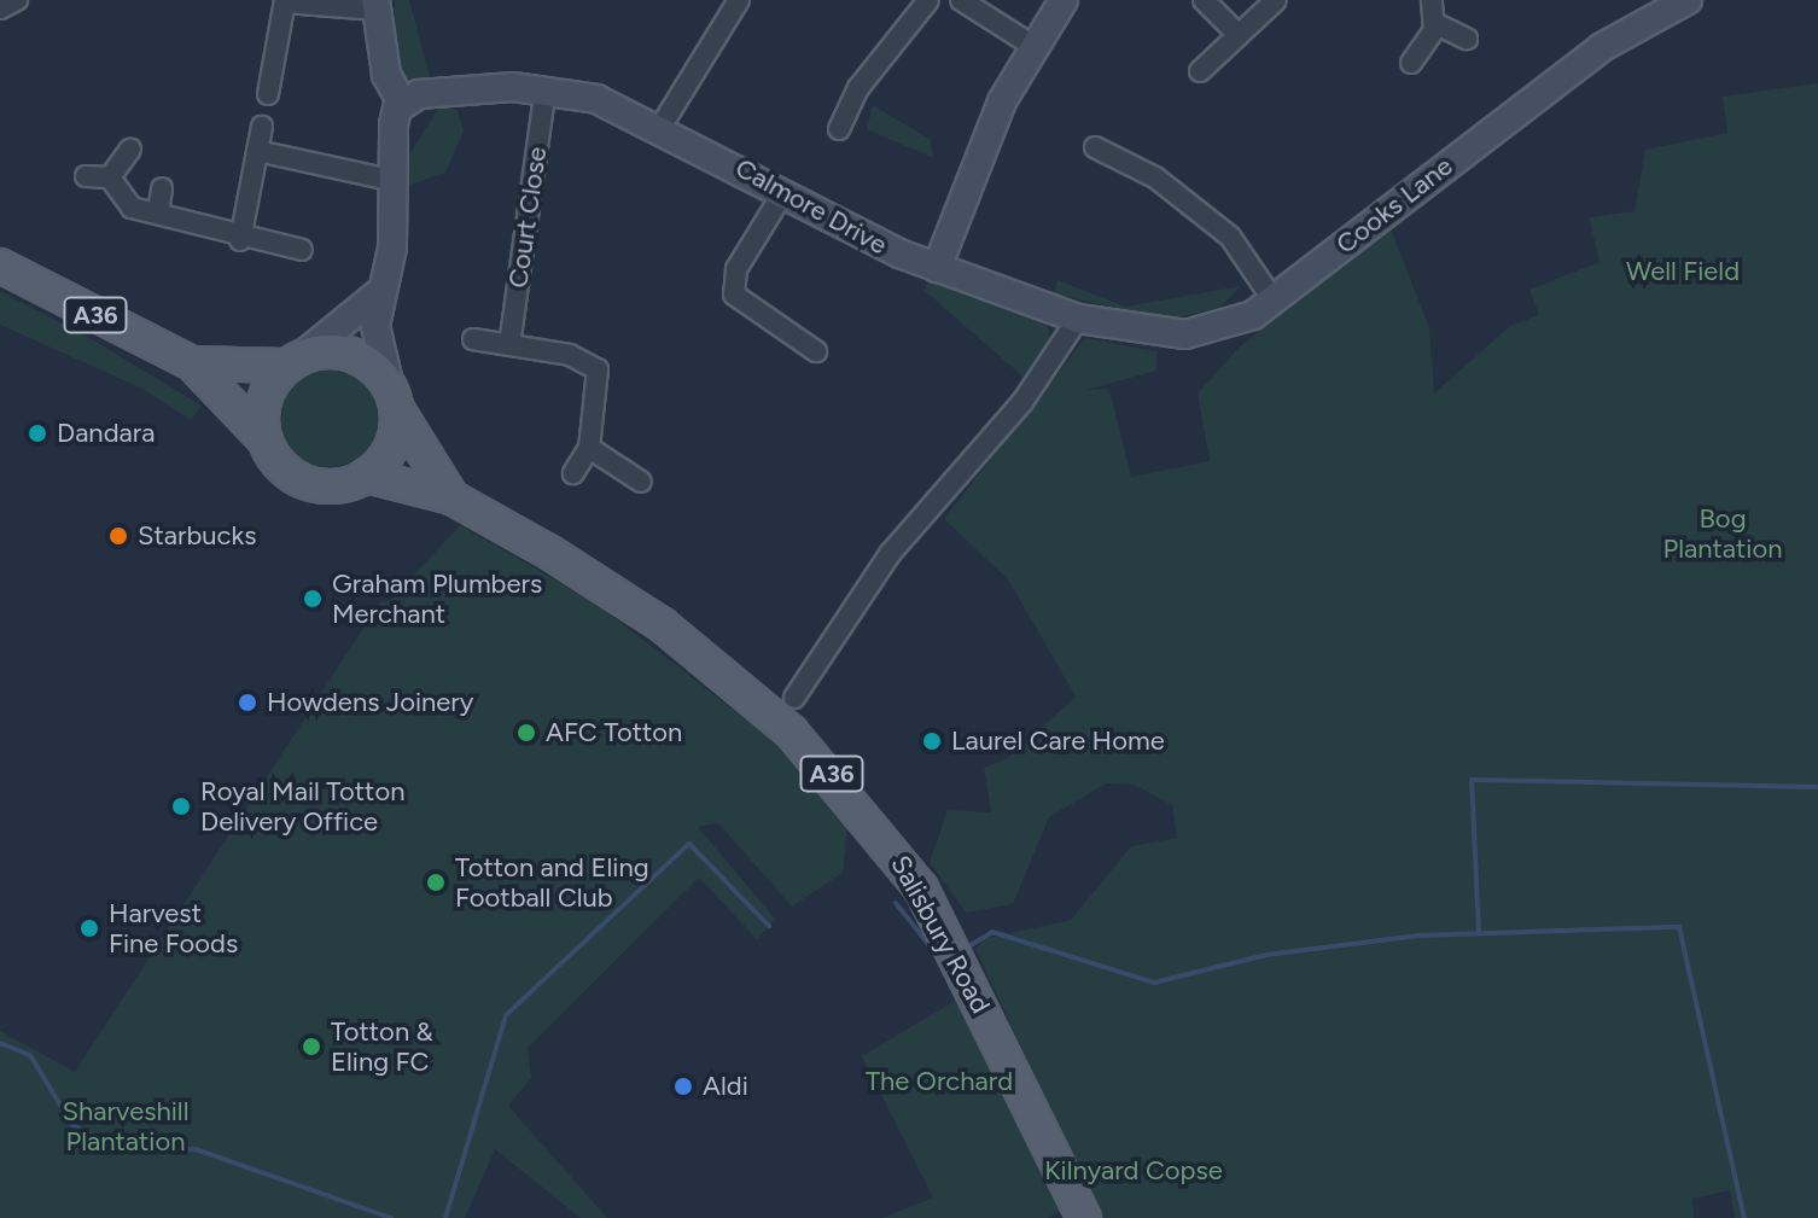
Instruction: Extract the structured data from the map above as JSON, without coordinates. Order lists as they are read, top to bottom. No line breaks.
{"streets":{"main road":["A36","Salisbury Road"],"street":["Cooks Lane","Calmore Drive","Court Close"]},"crossings":[["Cooks Lane","Calmore Drive"],["Calmore Drive","Court Close"],["A36","Salisbury Road"]],"parks":["Well Field","Bog Plantation","The Orchard","Sharveshill Plantation","Kilnyard Copse"],"places":["Dandara","Starbucks","Graham Plumbers Merchant","Howdens Joinery","AFC Totton","Laurel Care Home","Royal Mail Totton Delivery Office","Totton and Eling Football Club","Harvest Fine Foods","Totton & Eling FC","Aldi"]}
